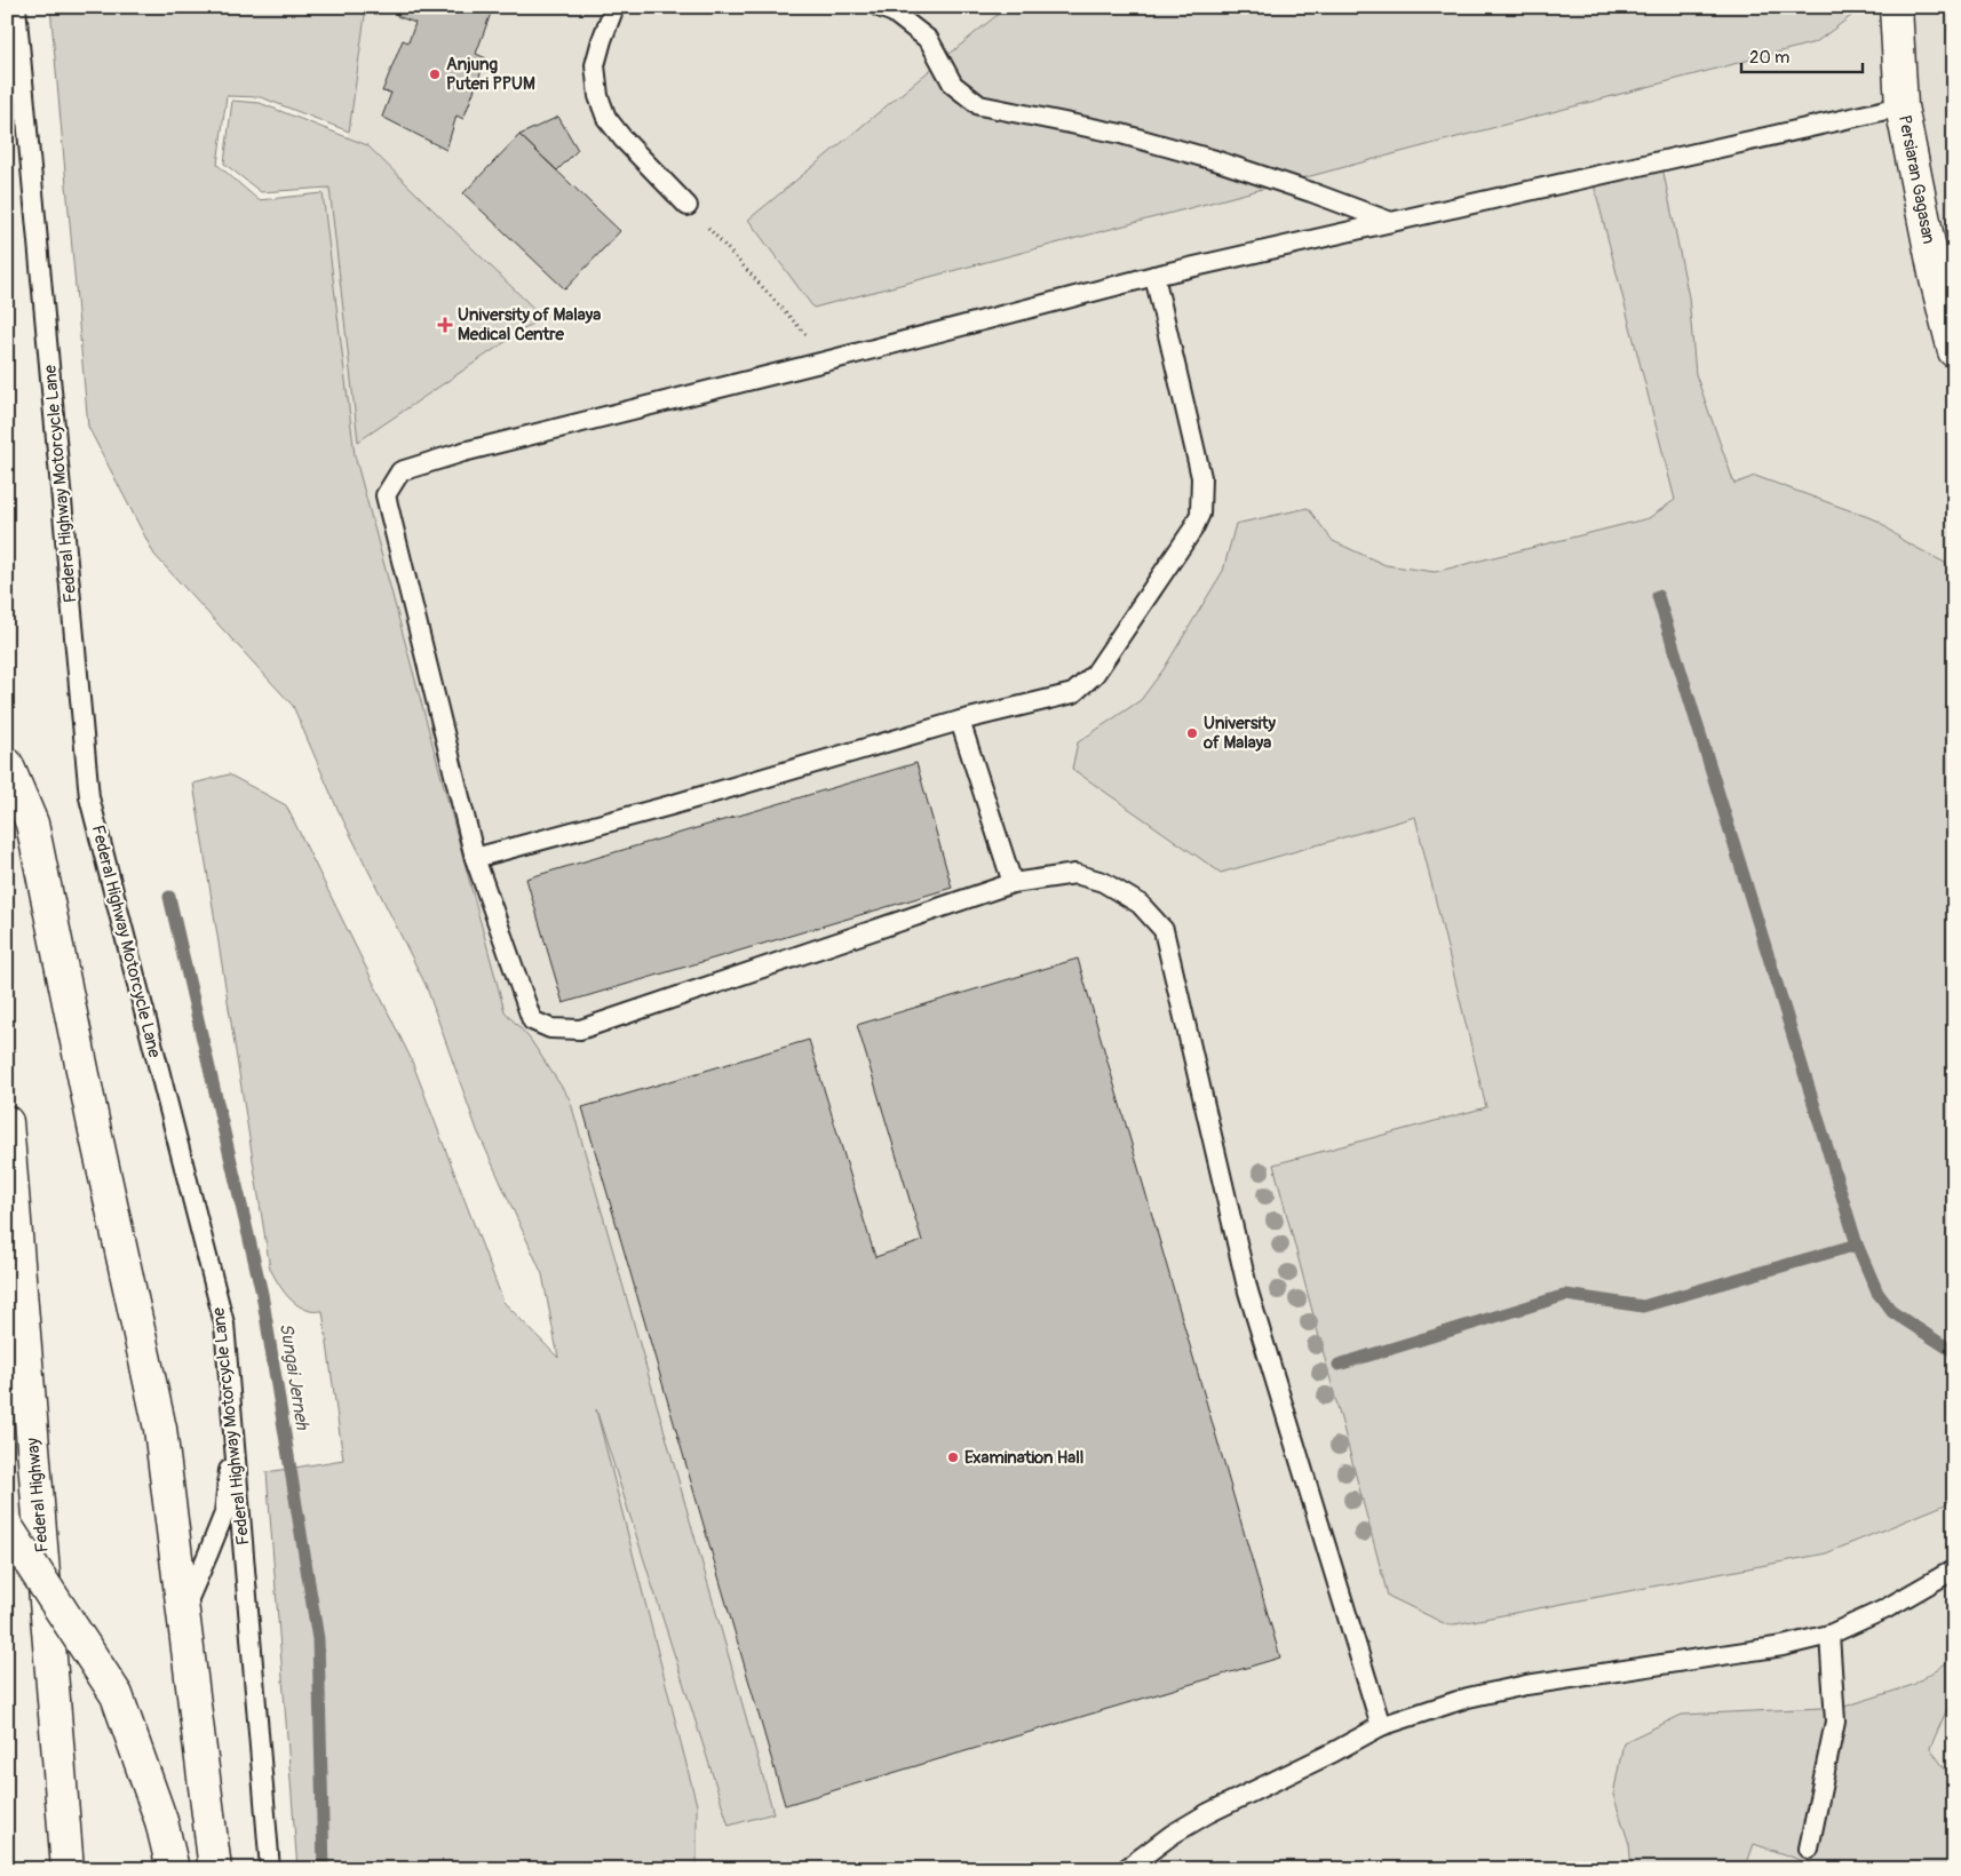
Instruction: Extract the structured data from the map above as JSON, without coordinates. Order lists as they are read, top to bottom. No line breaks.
{"streets":{"main road":["Persiaran Gagasan","Federal Highway"],"lane":["Federal Highway Motorcycle Lane"]},"water":["Sungai Jerneh"],"places":{"other":["Anjung Puteri PPUM","University of Malaya","Examination Hall"],"health":["University of Malaya Medical Centre"]},"scale_bar":"20 m"}
